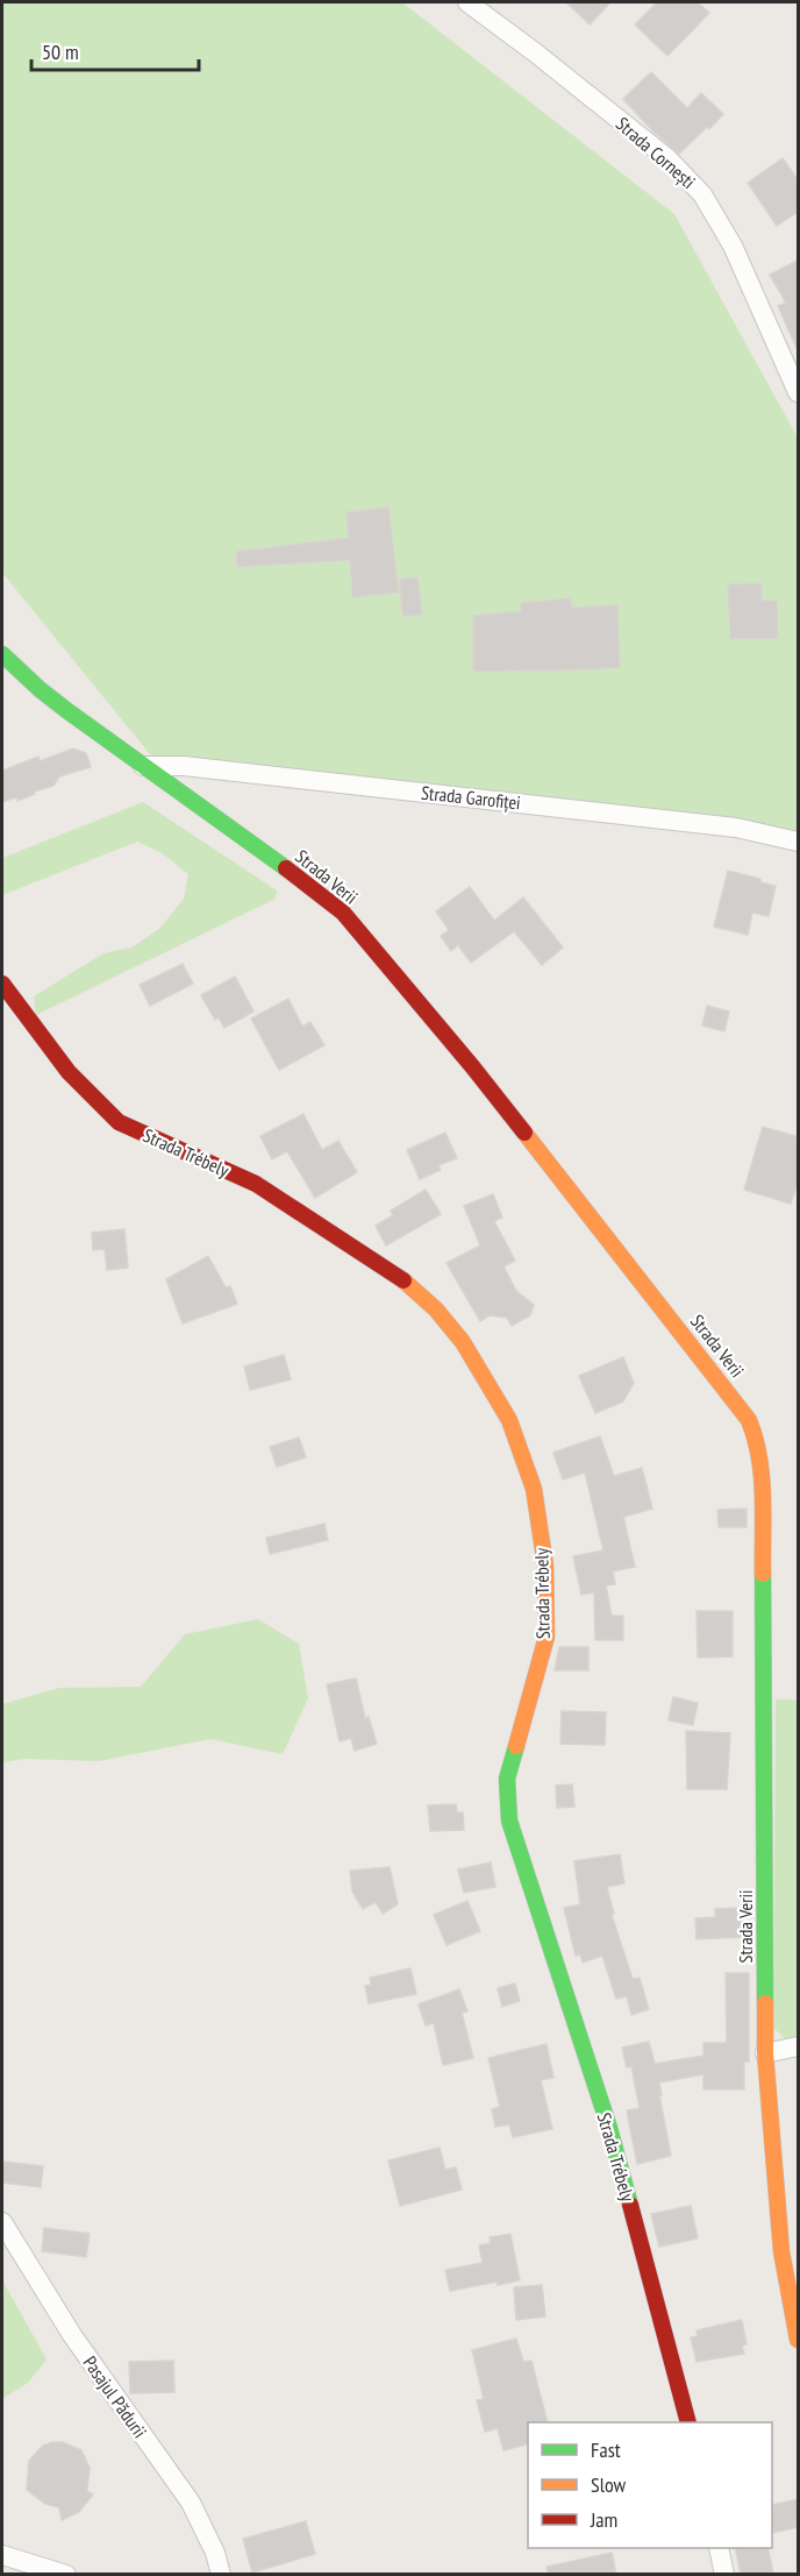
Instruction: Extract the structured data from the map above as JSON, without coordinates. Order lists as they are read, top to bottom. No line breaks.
{"streets":{"street":["Strada Cornești","Strada Garofiței","Strada Verii","Strada Trébely","Pasajul Pădurii"]},"crossings":[["Strada Garofiței","Strada Verii"]],"legend":["Fast","Slow","Jam"],"scale_bar":"50 m"}
